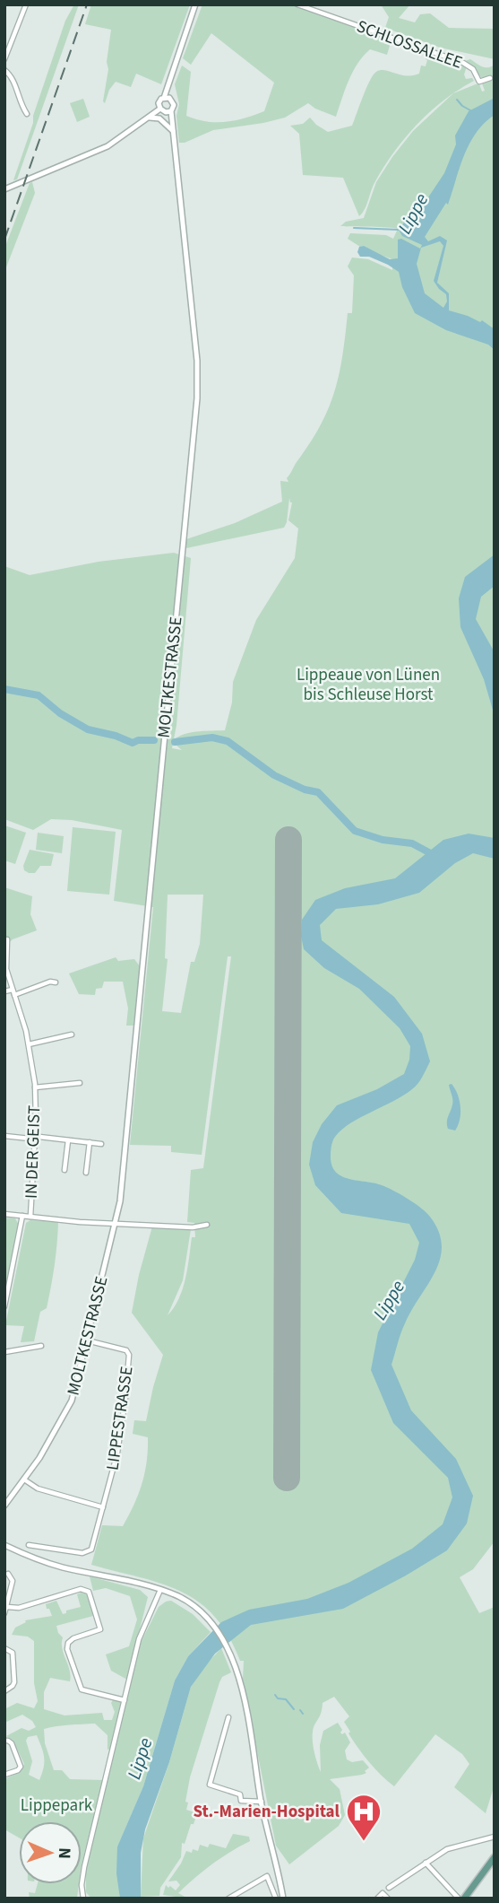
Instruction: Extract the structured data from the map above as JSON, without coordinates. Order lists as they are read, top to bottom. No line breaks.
{"streets":{"street":["SCHLOSSALLEE","MOLTKESTRASSE","IN DER GEIST","LIPPESTRASSE"]},"crossings":[["MOLTKESTRASSE","LIPPESTRASSE"]],"water":["Lippe"],"parks":["Lippeaue von Lünen bis Schleuse Horst","Lippepark"],"places":{"hospital":["St.-Marien-Hospital"]},"north":"right"}
